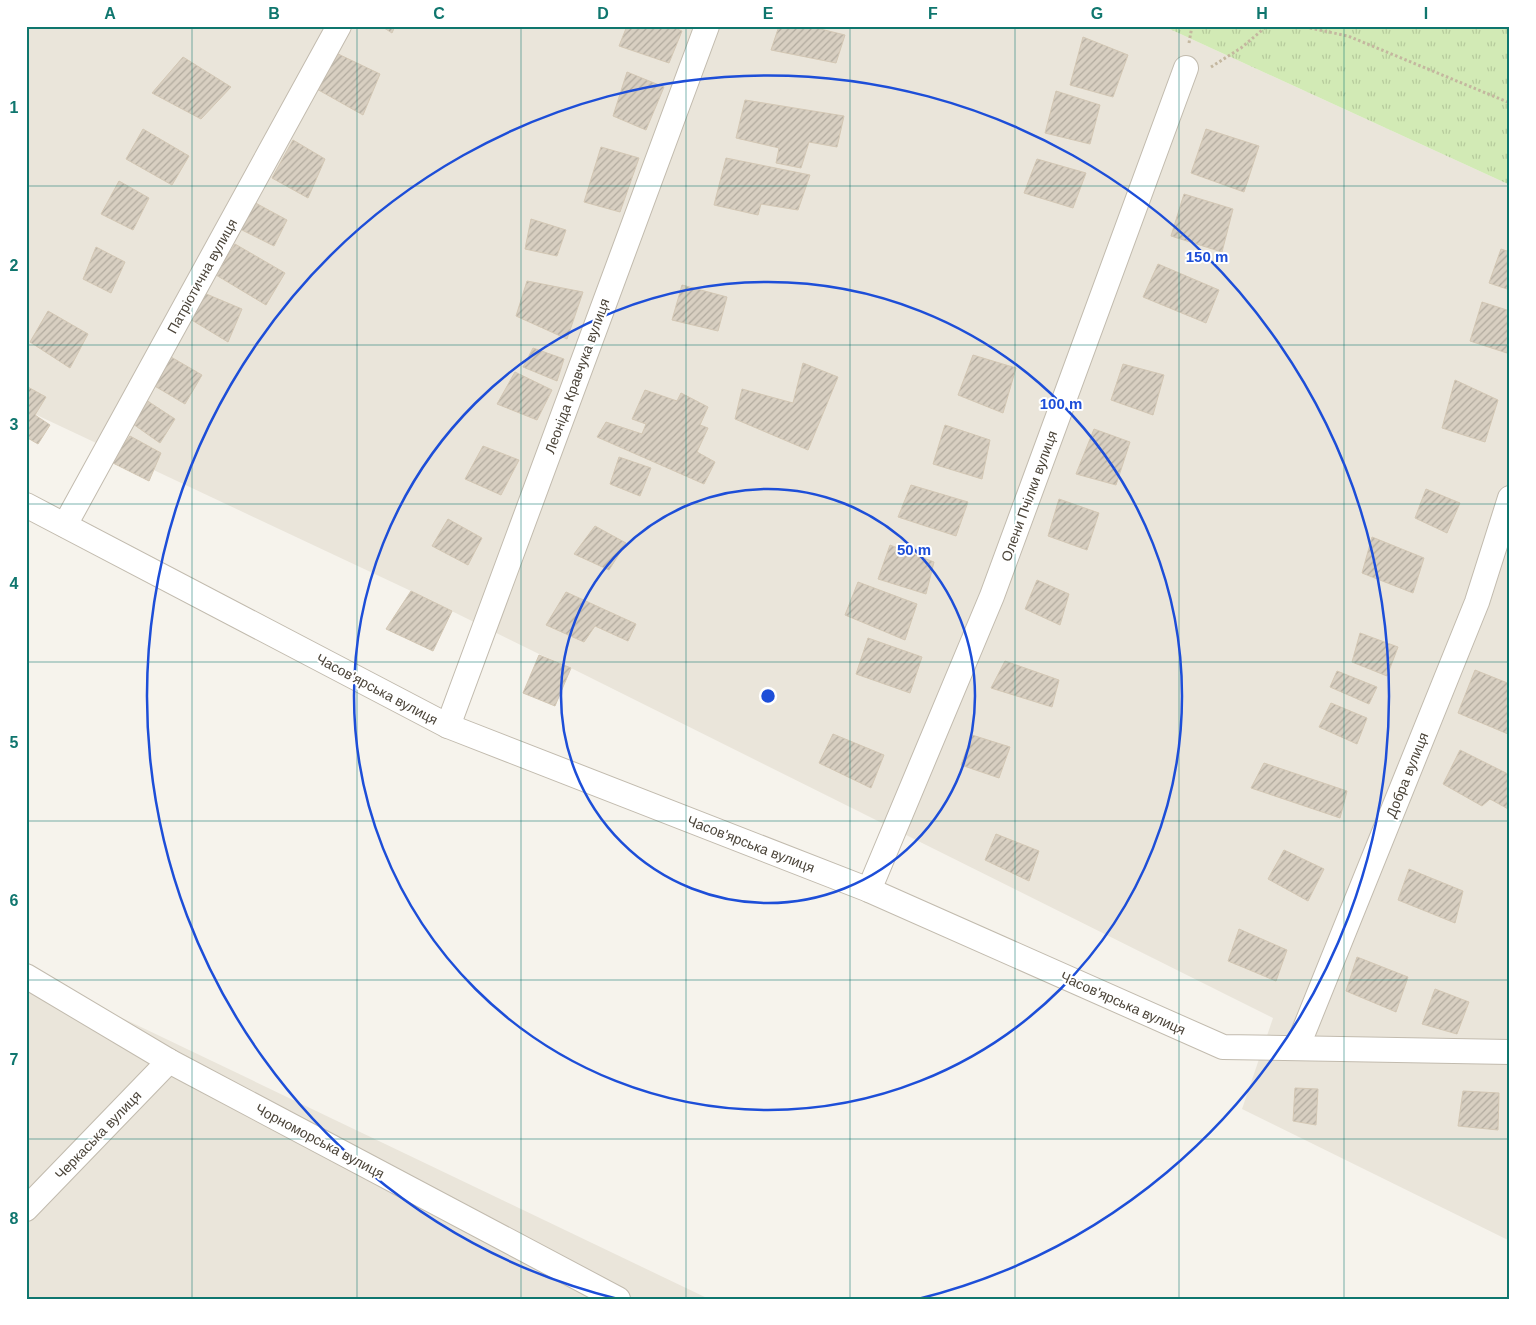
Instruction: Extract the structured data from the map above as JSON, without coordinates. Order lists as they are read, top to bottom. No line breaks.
{"streets":{"street":["Патріотична вулиця","Леоніда Кравчука вулиця","Олени Пчілки вулиця","Часов'ярська вулиця","Добра вулиця","Черкаська вулиця","Чорноморська вулиця"]},"crossings":[["Патріотична вулиця","Часов'ярська вулиця"],["Леоніда Кравчука вулиця","Часов'ярська вулиця"],["Олени Пчілки вулиця","Часов'ярська вулиця"],["Часов'ярська вулиця","Добра вулиця"],["Черкаська вулиця","Чорноморська вулиця"]],"grid":{"columns":["A","B","C","D","E","F","G","H","I"],"rows":["1","2","3","4","5","6","7","8"]},"rings":["150 m","100 m","50 m"]}
